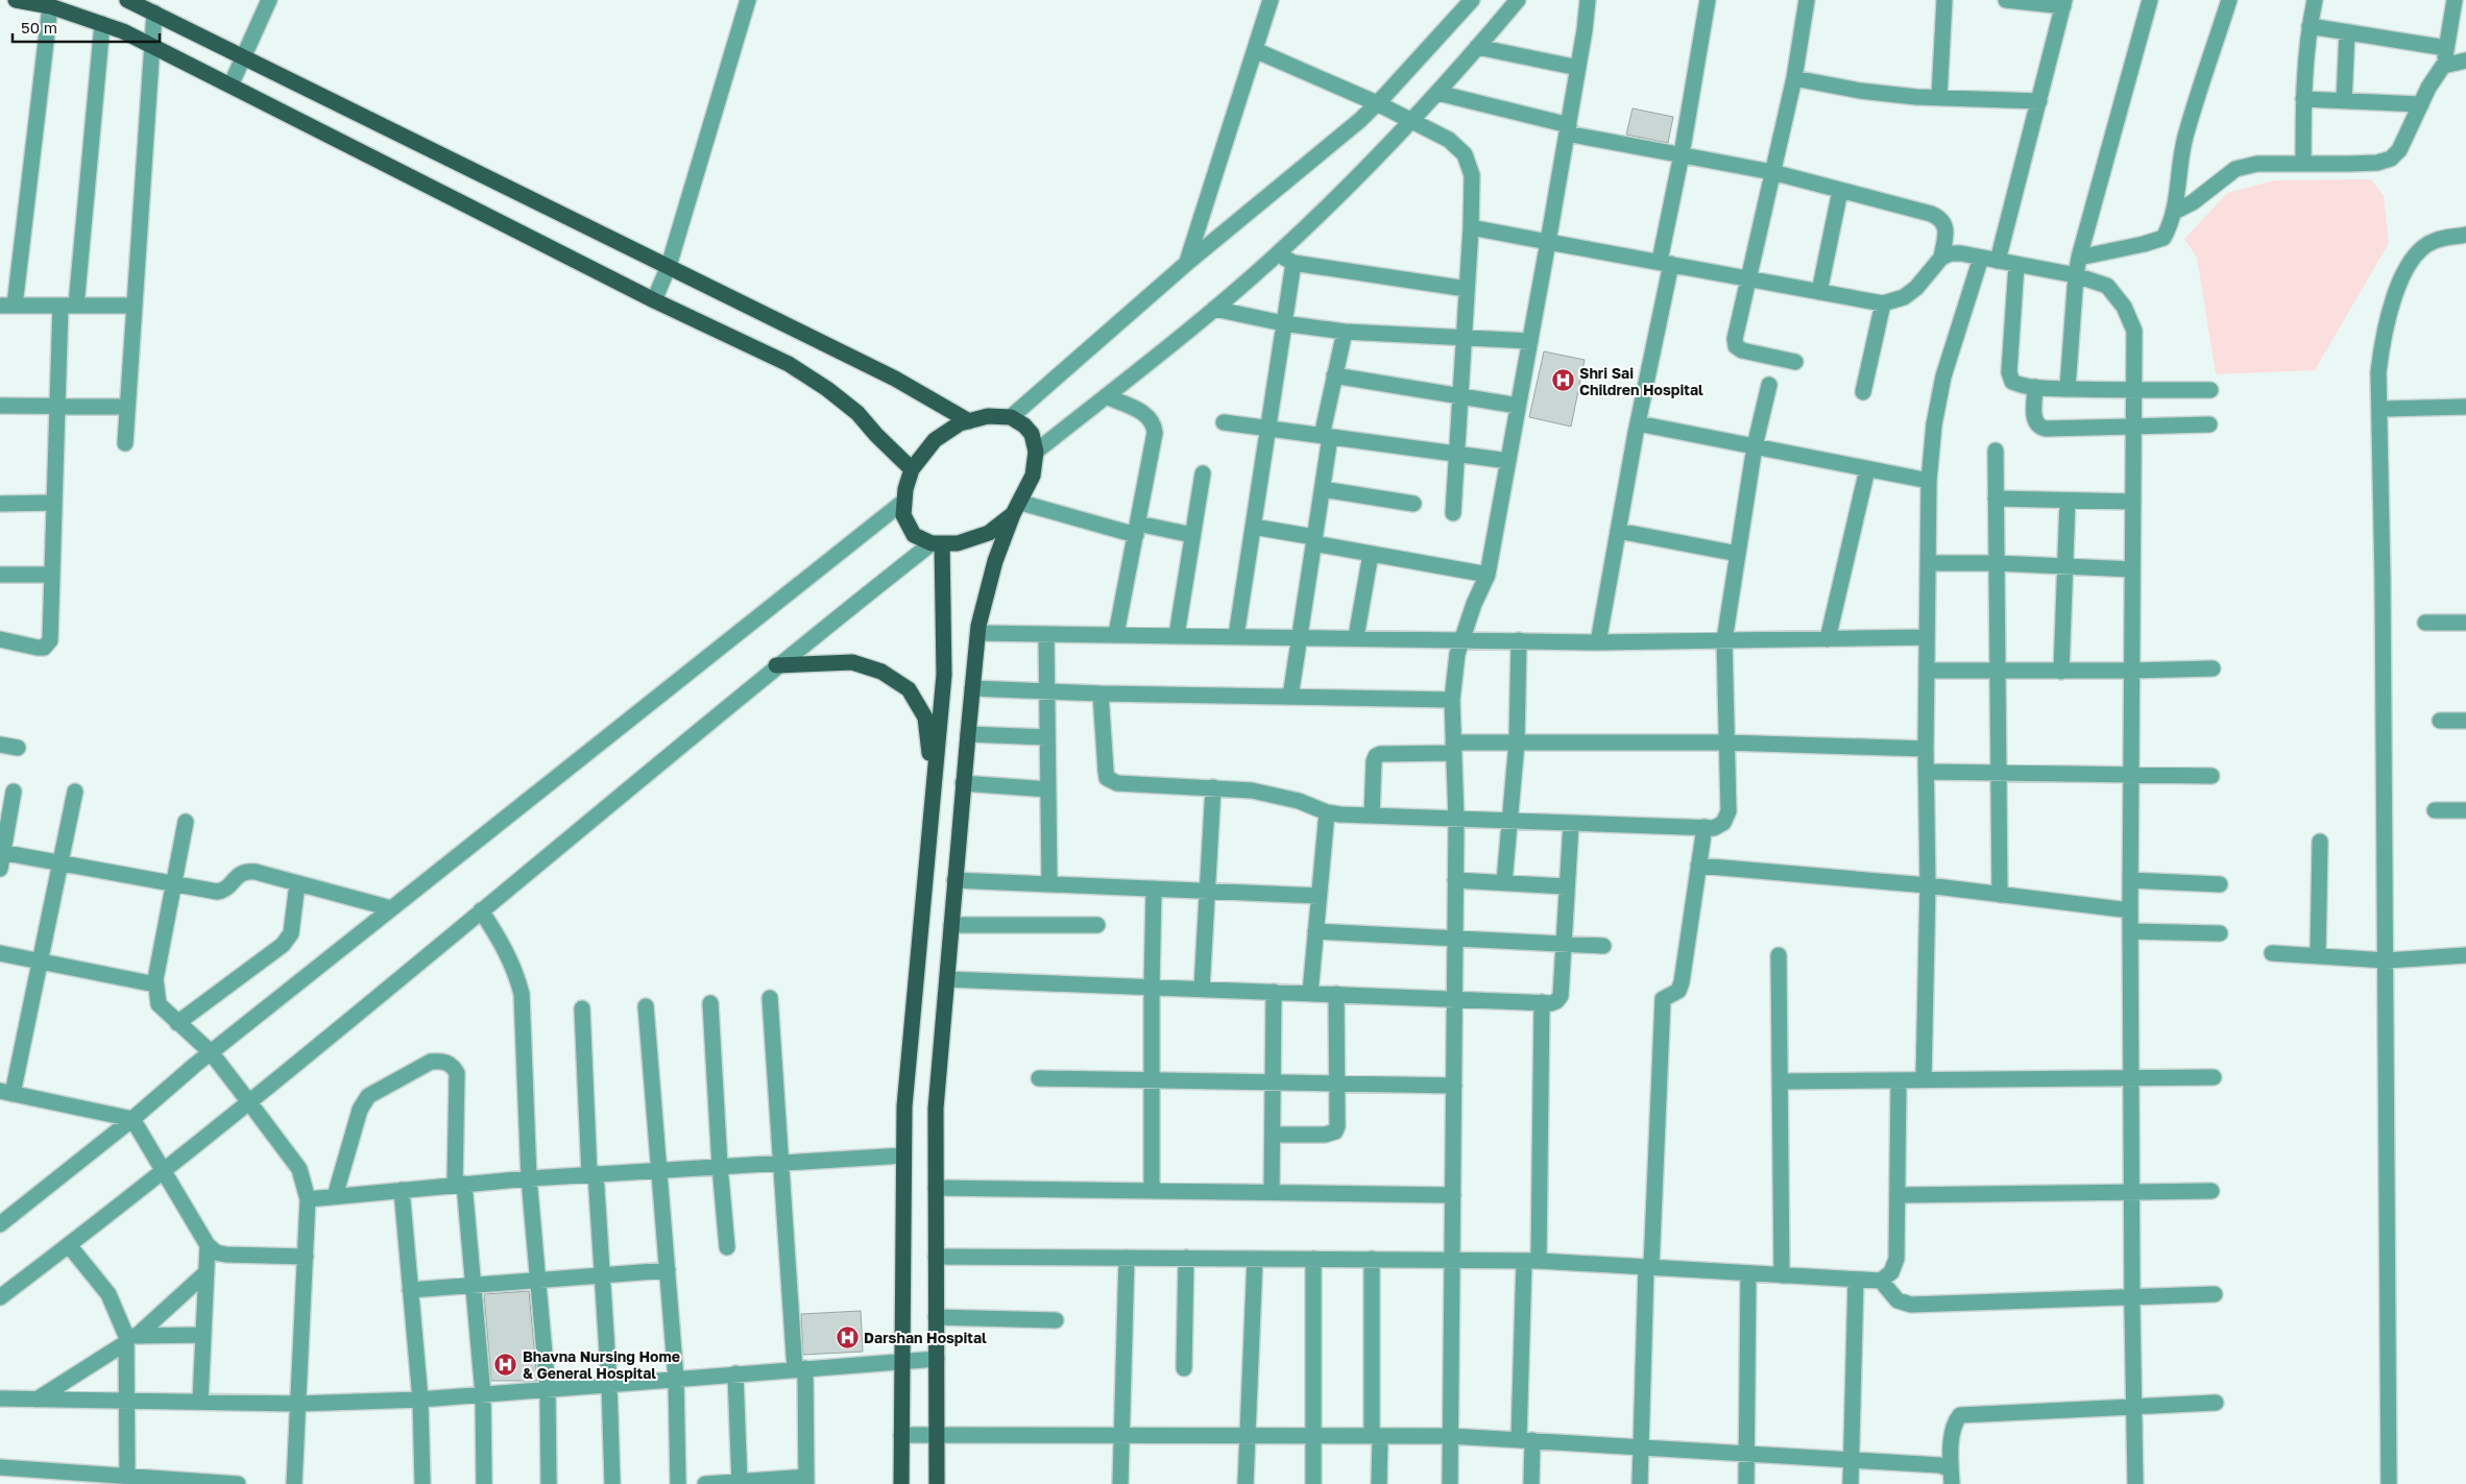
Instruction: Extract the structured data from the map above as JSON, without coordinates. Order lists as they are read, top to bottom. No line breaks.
{"places":{"hospital":["Shri Sai Children Hospital","Darshan Hospital","Bhavna Nursing Home & General Hospital"]},"scale_bar":"50 m"}
